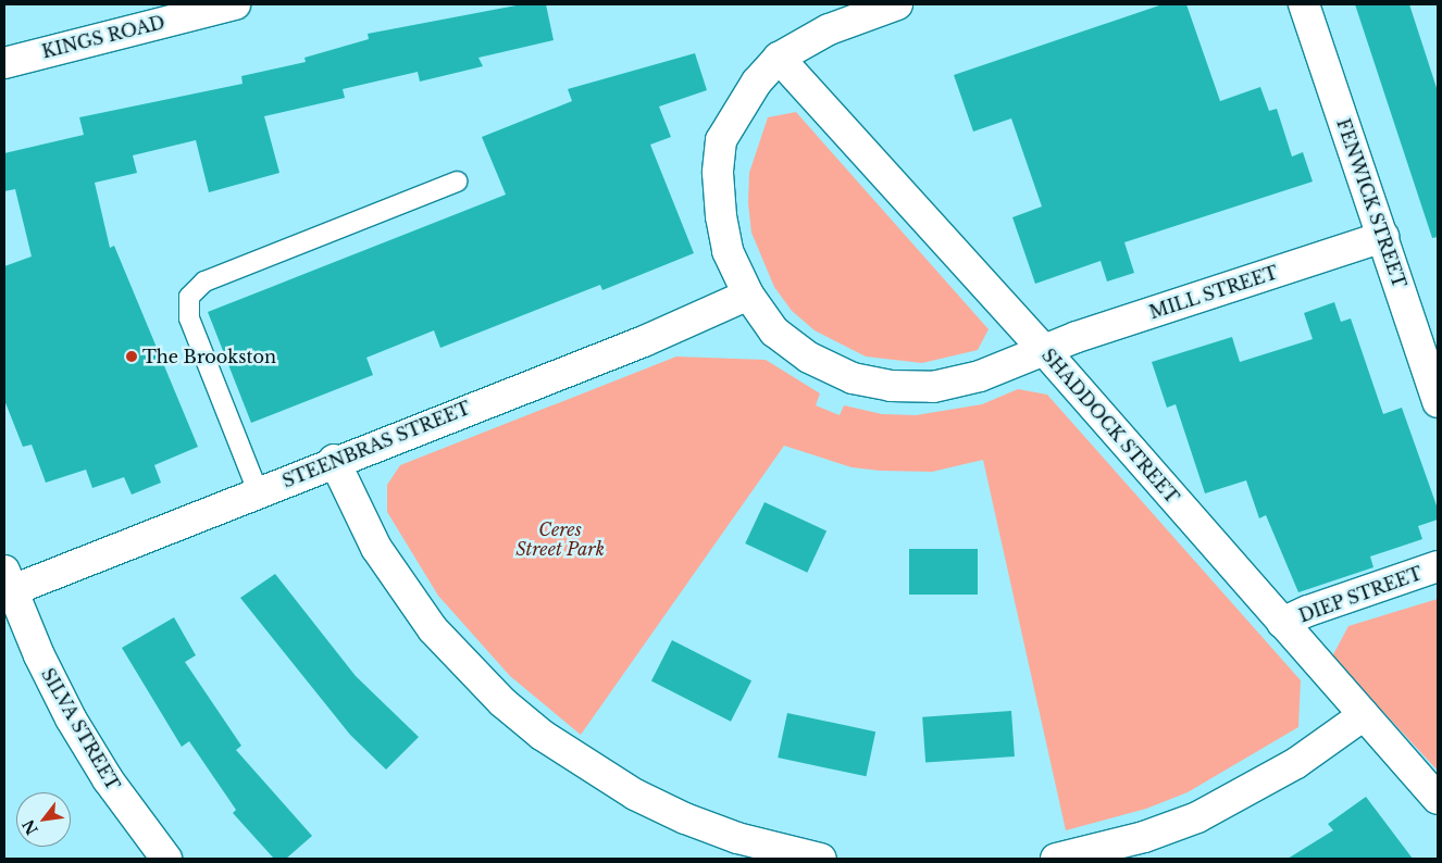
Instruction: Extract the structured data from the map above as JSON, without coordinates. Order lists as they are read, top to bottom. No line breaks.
{"streets":{"street":["KINGS ROAD","FENWICK STREET","MILL STREET","SHADDOCK STREET","STEENBRAS STREET","DIEP STREET","SILVA STREET"]},"crossings":[["FENWICK STREET","MILL STREET"],["MILL STREET","SHADDOCK STREET"],["MILL STREET","STEENBRAS STREET"],["SHADDOCK STREET","DIEP STREET"],["STEENBRAS STREET","SILVA STREET"]],"parks":["Ceres Street Park"],"places":["The Brookston"],"north":"bottom left"}
